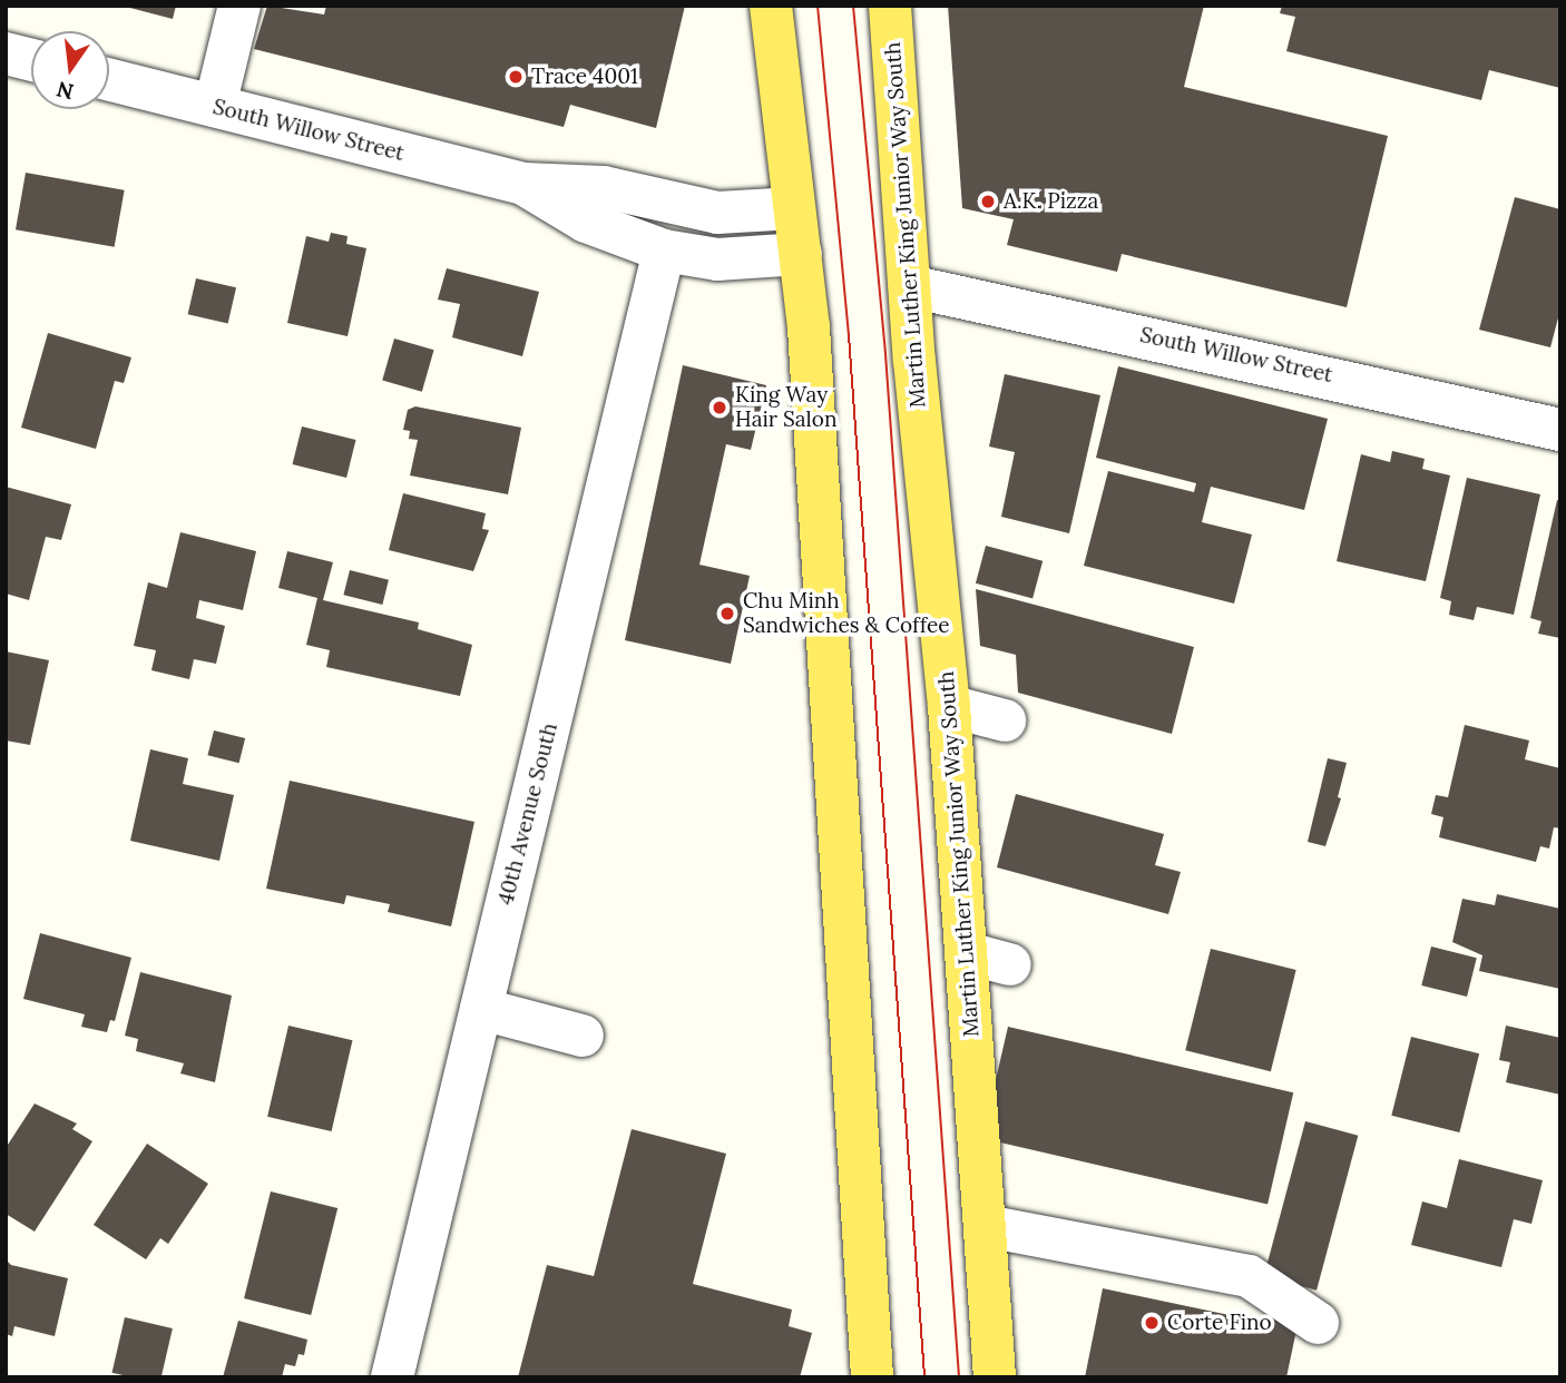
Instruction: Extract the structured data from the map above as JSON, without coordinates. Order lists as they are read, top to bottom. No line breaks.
{"streets":{"main road":["Martin Luther King Junior Way South"],"street":["South Willow Street","40th Avenue South"]},"crossings":[["South Willow Street","Martin Luther King Junior Way South"],["South Willow Street","40th Avenue South"]],"places":["Trace 4001","A.K. Pizza","King Way Hair Salon","Chu Minh Sandwiches & Coffee","Corte Fino"],"north":"bottom"}
